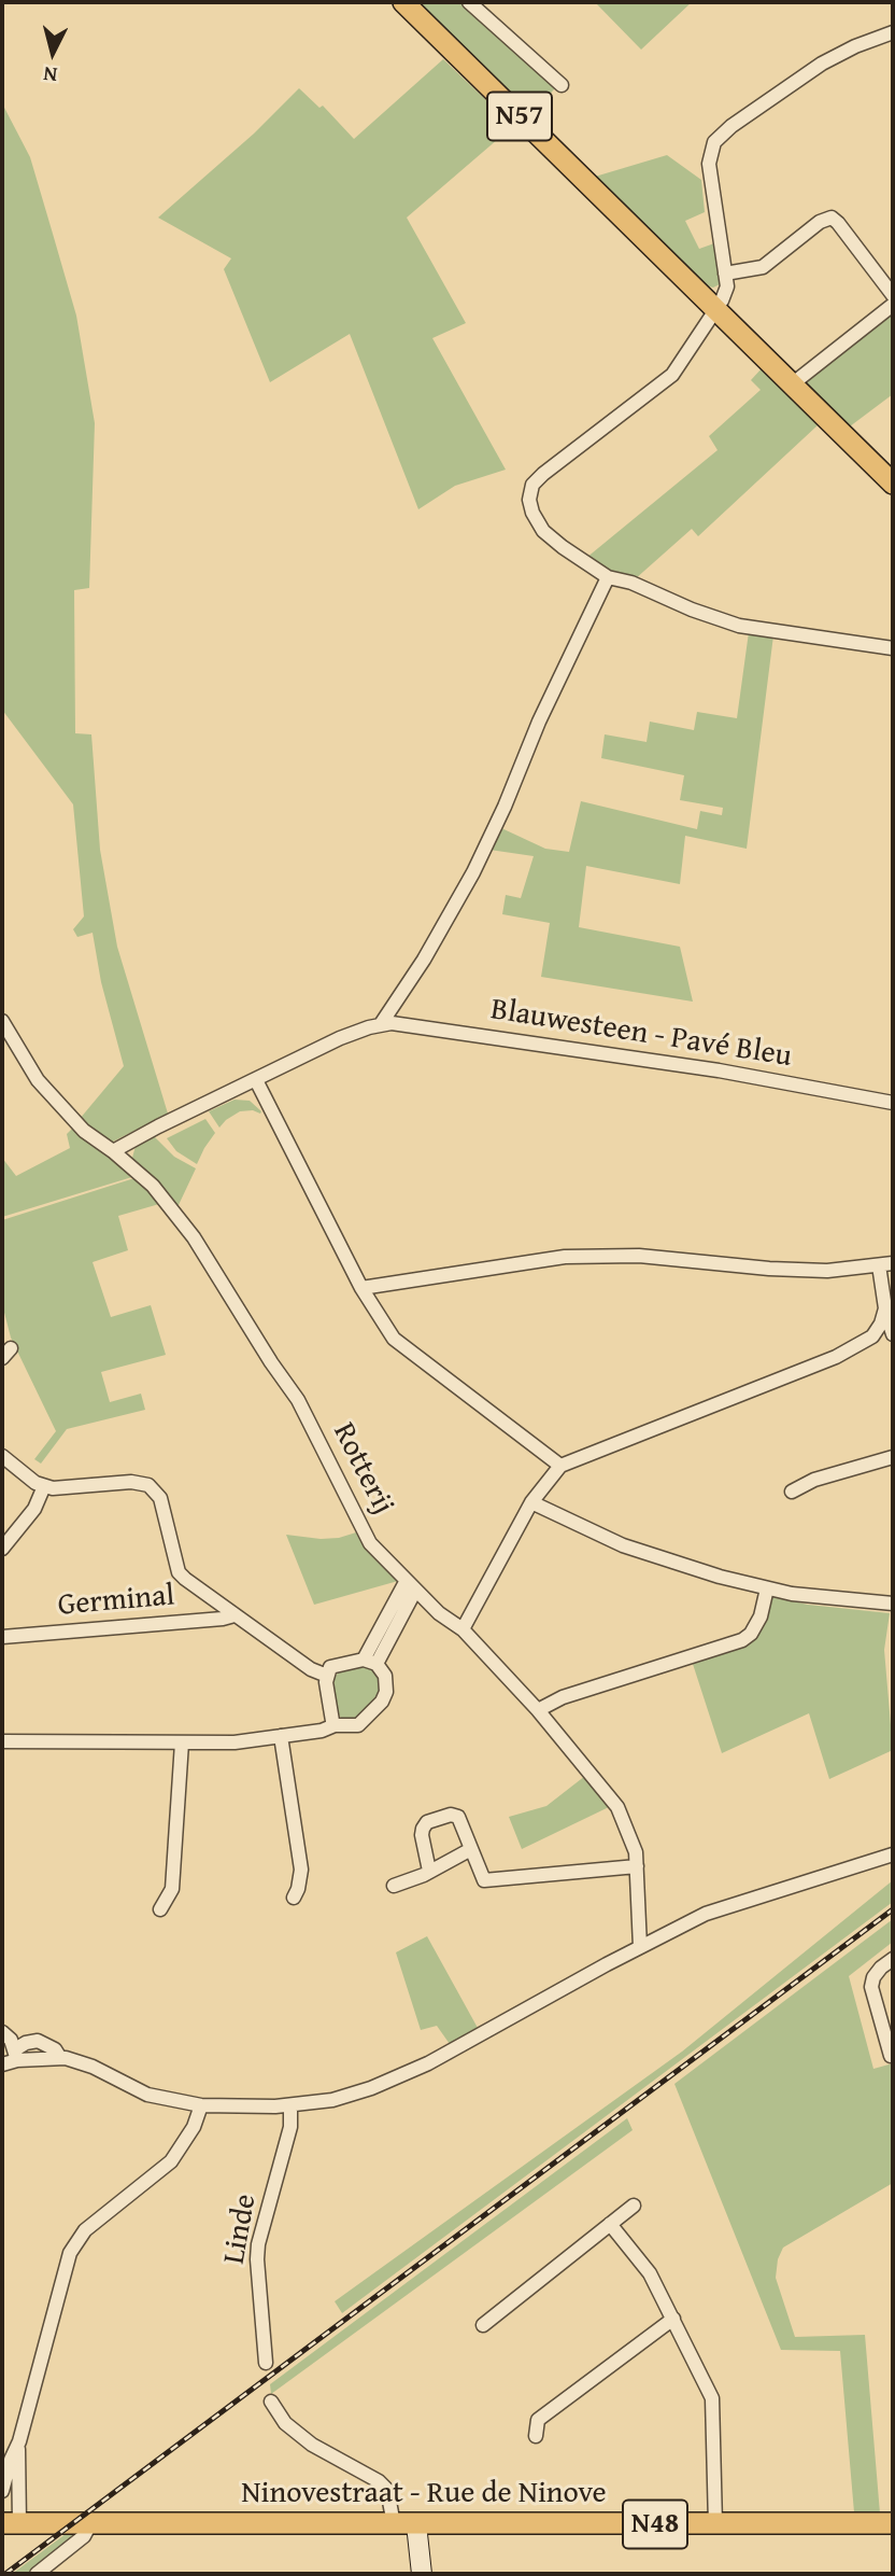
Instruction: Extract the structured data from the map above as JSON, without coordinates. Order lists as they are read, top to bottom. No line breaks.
{"streets":{"main road":["N57","Ninovestraat - Rue de Ninove","N48"],"street":["Blauwesteen - Pavé Bleu","Rotterij","Germinal","Linde"]},"crossings":[["Ninovestraat - Rue de Ninove","N48"]],"north":"bottom"}
